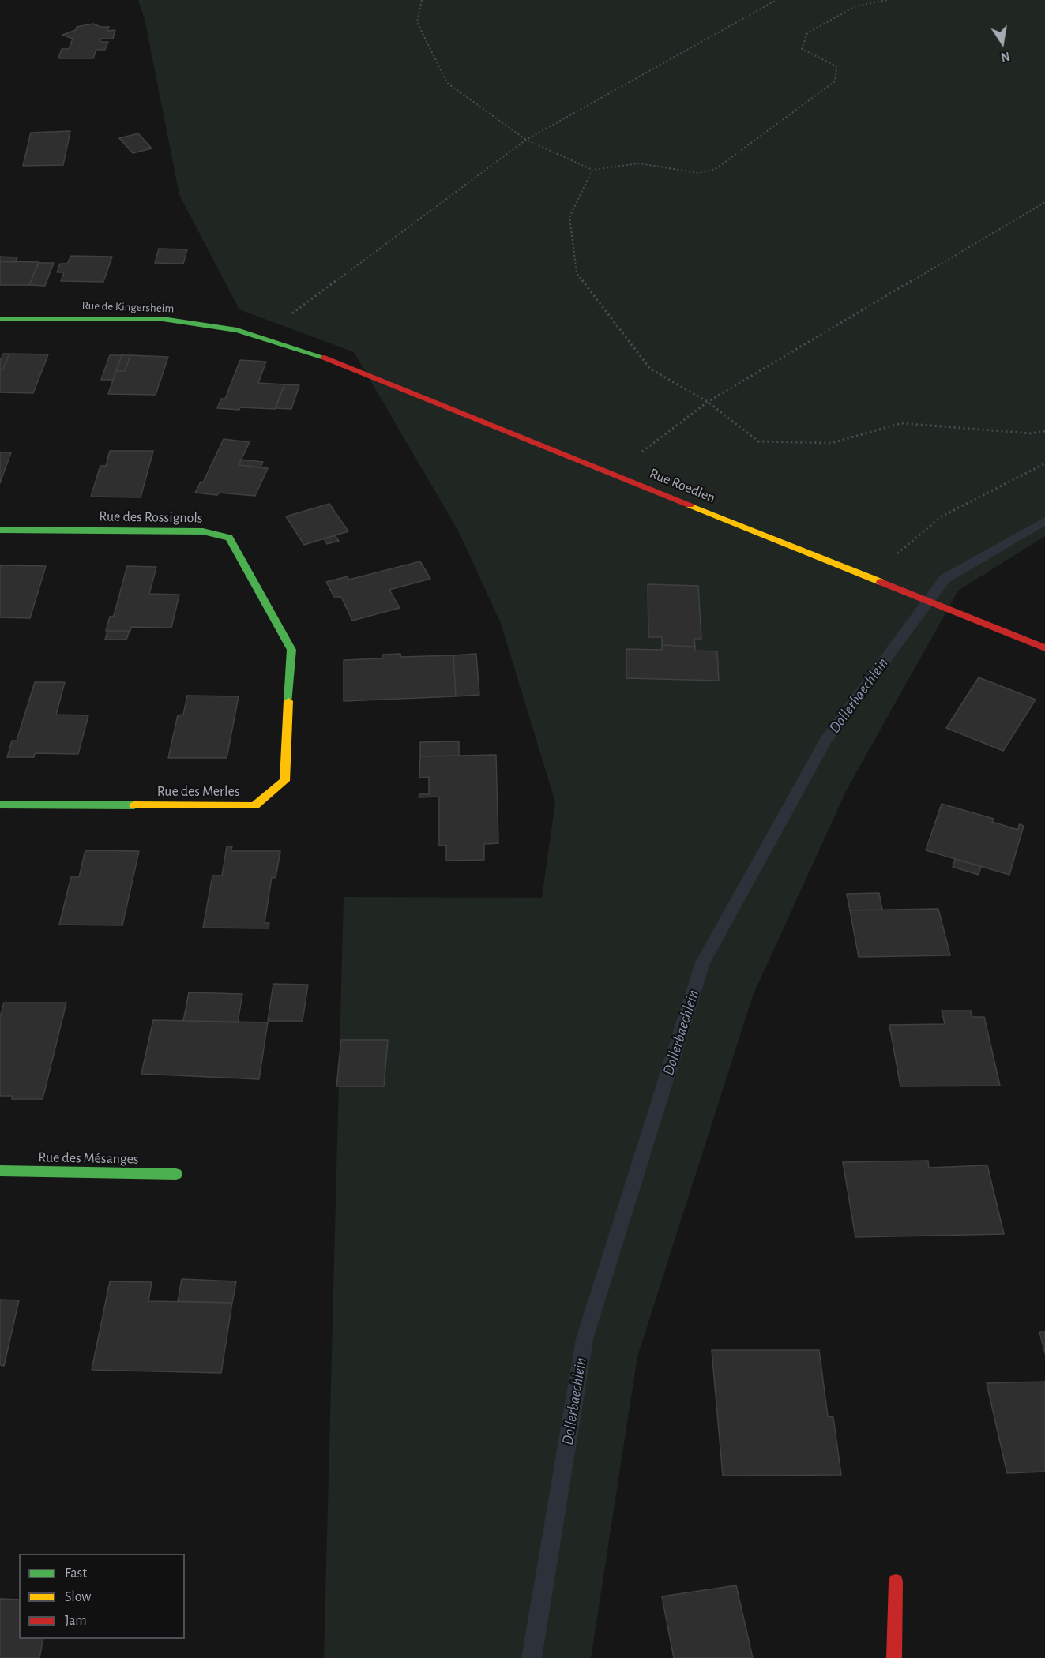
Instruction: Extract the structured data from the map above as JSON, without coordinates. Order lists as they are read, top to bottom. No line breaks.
{"streets":{"street":["Rue de Kingersheim","Rue Roedlen","Rue des Rossignols","Rue des Merles","Rue des Mésanges"]},"crossings":[["Rue de Kingersheim","Rue Roedlen"],["Rue des Rossignols","Rue des Merles"]],"water":["Dollerbaechlein"],"legend":["Fast","Slow","Jam"],"north":"bottom"}
